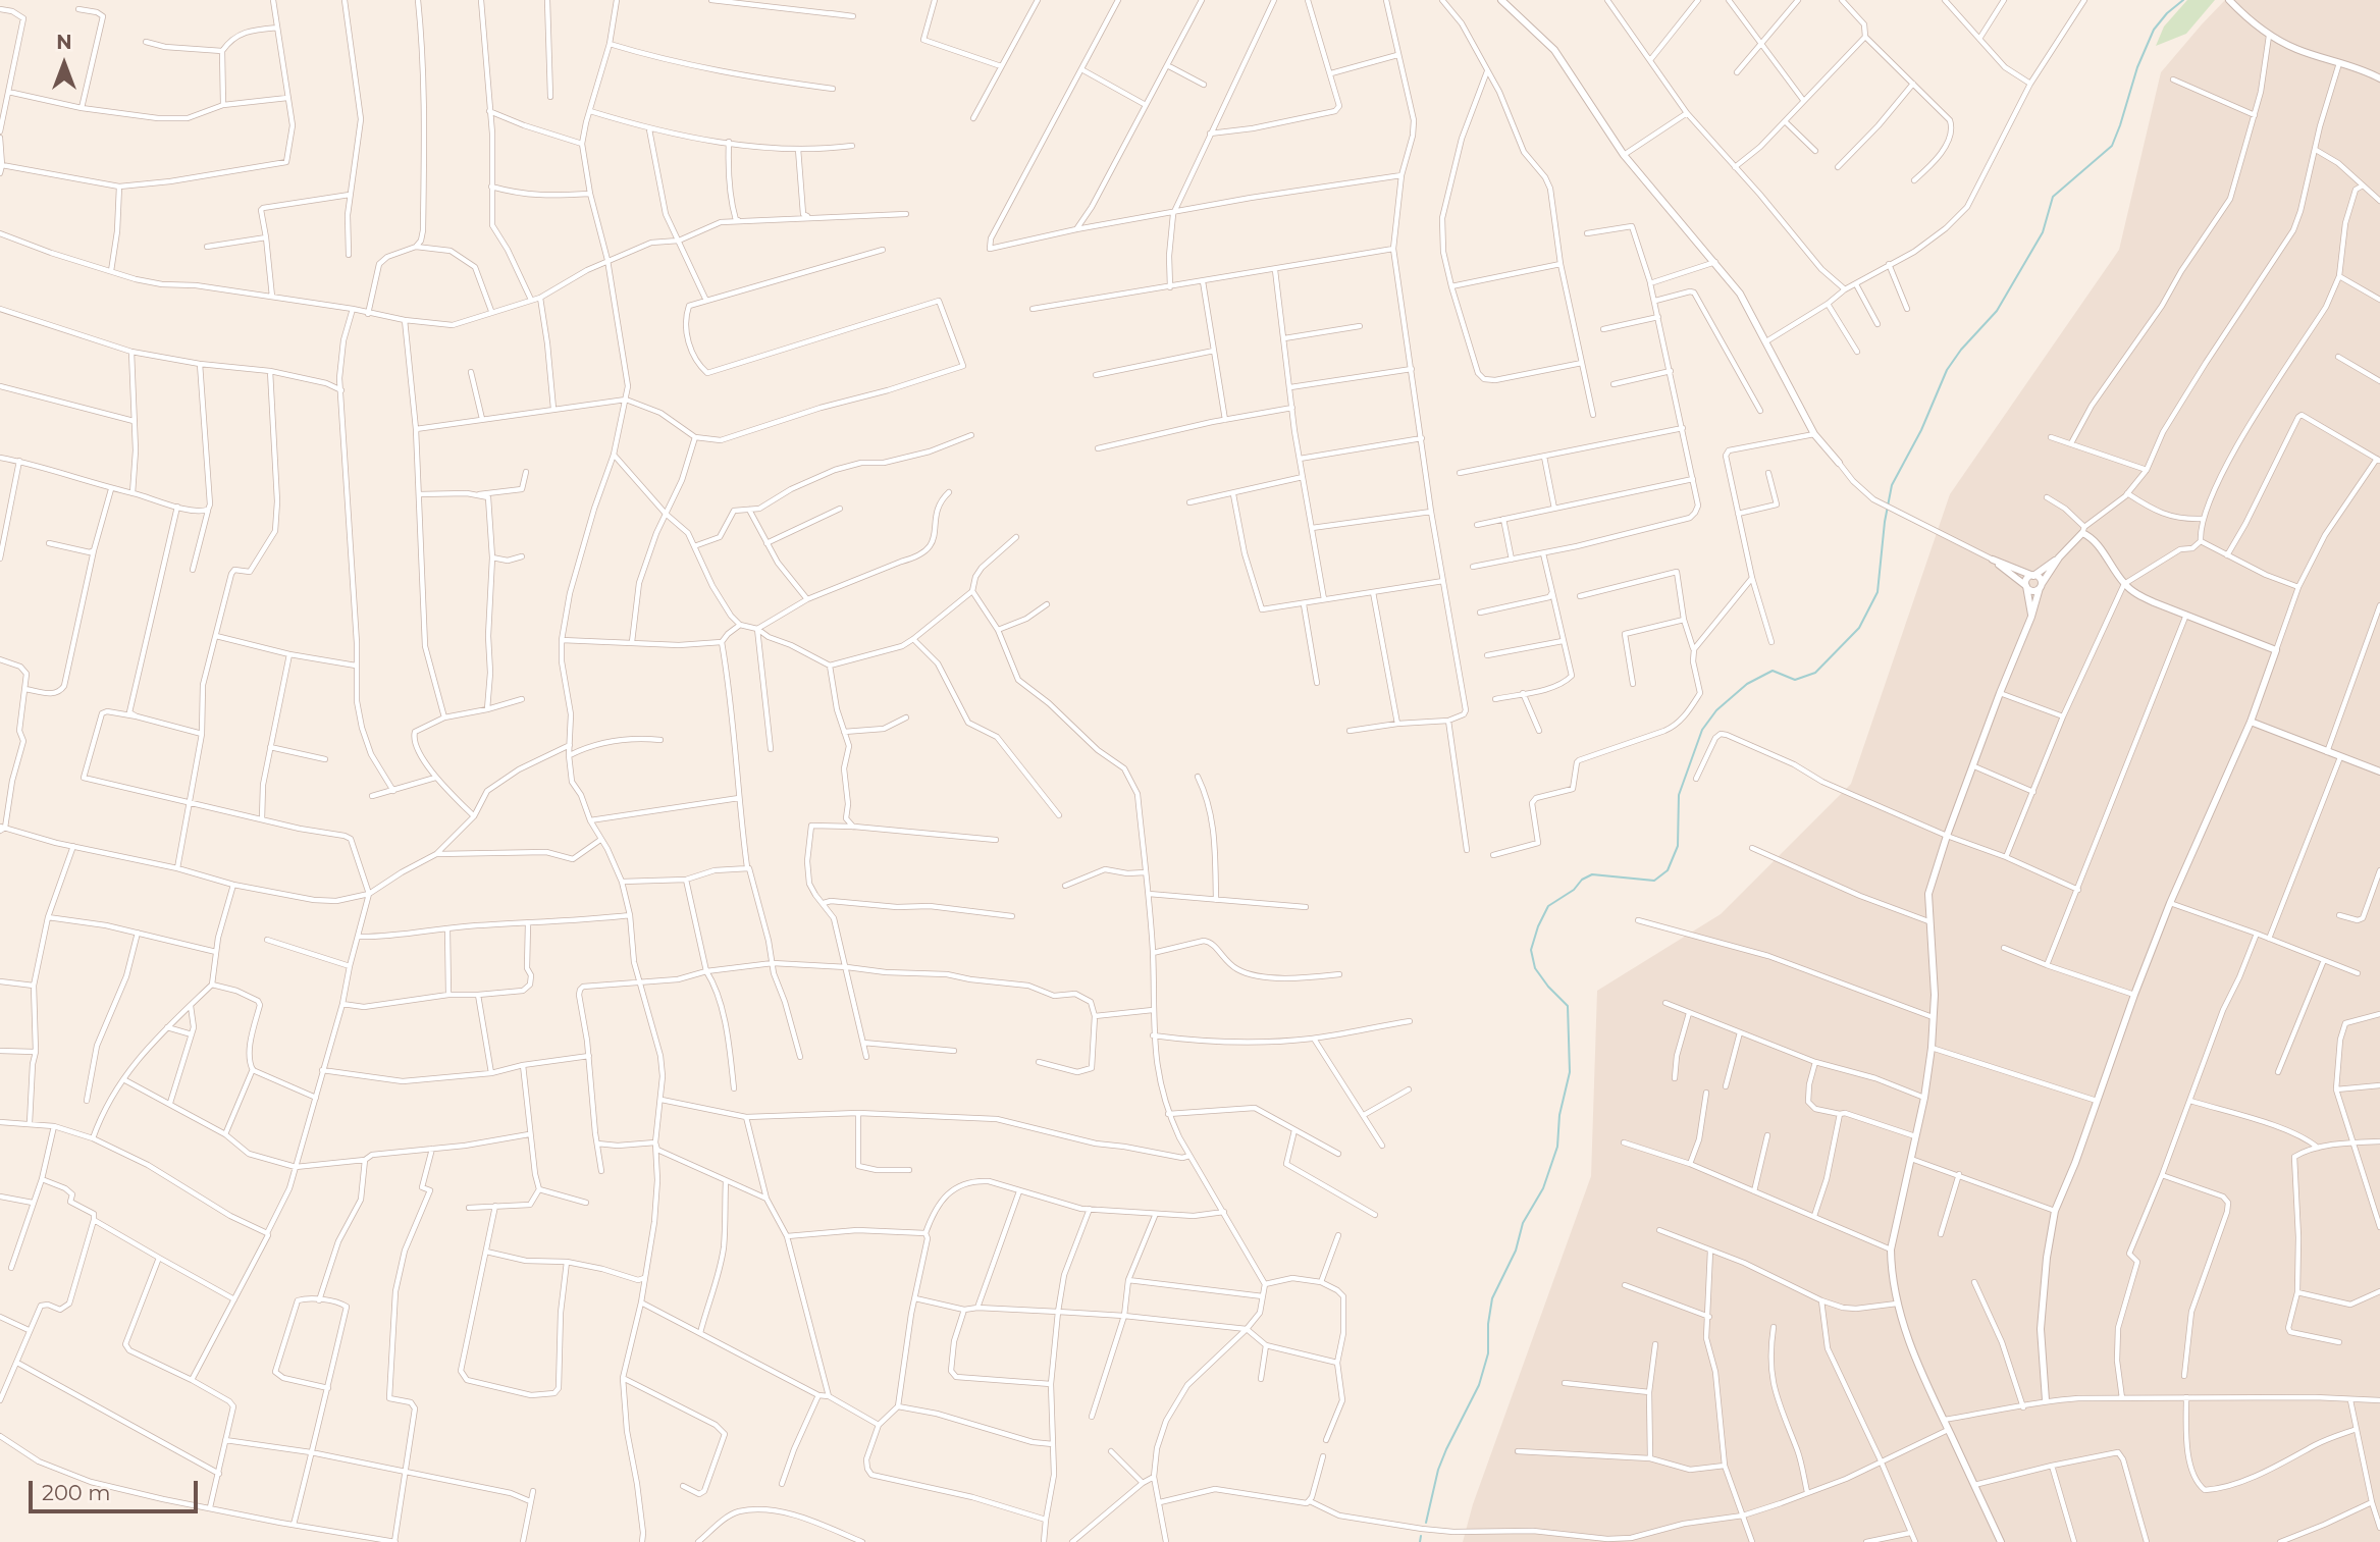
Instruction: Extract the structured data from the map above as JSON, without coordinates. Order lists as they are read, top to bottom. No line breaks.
{"scale_bar":"200 m","north":"top"}
